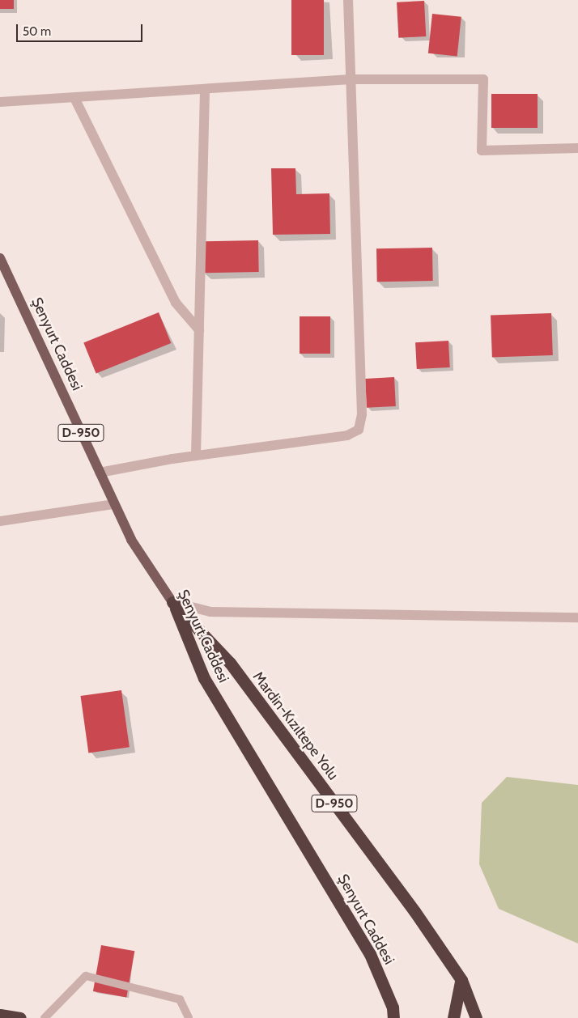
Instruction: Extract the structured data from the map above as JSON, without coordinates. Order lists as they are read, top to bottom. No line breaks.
{"streets":{"highway":["Şenyurt Caddesi","D-950","Mardin-Kızıltepe Yolu"]},"crossings":[["Şenyurt Caddesi","Mardin-Kızıltepe Yolu"]],"scale_bar":"50 m"}
